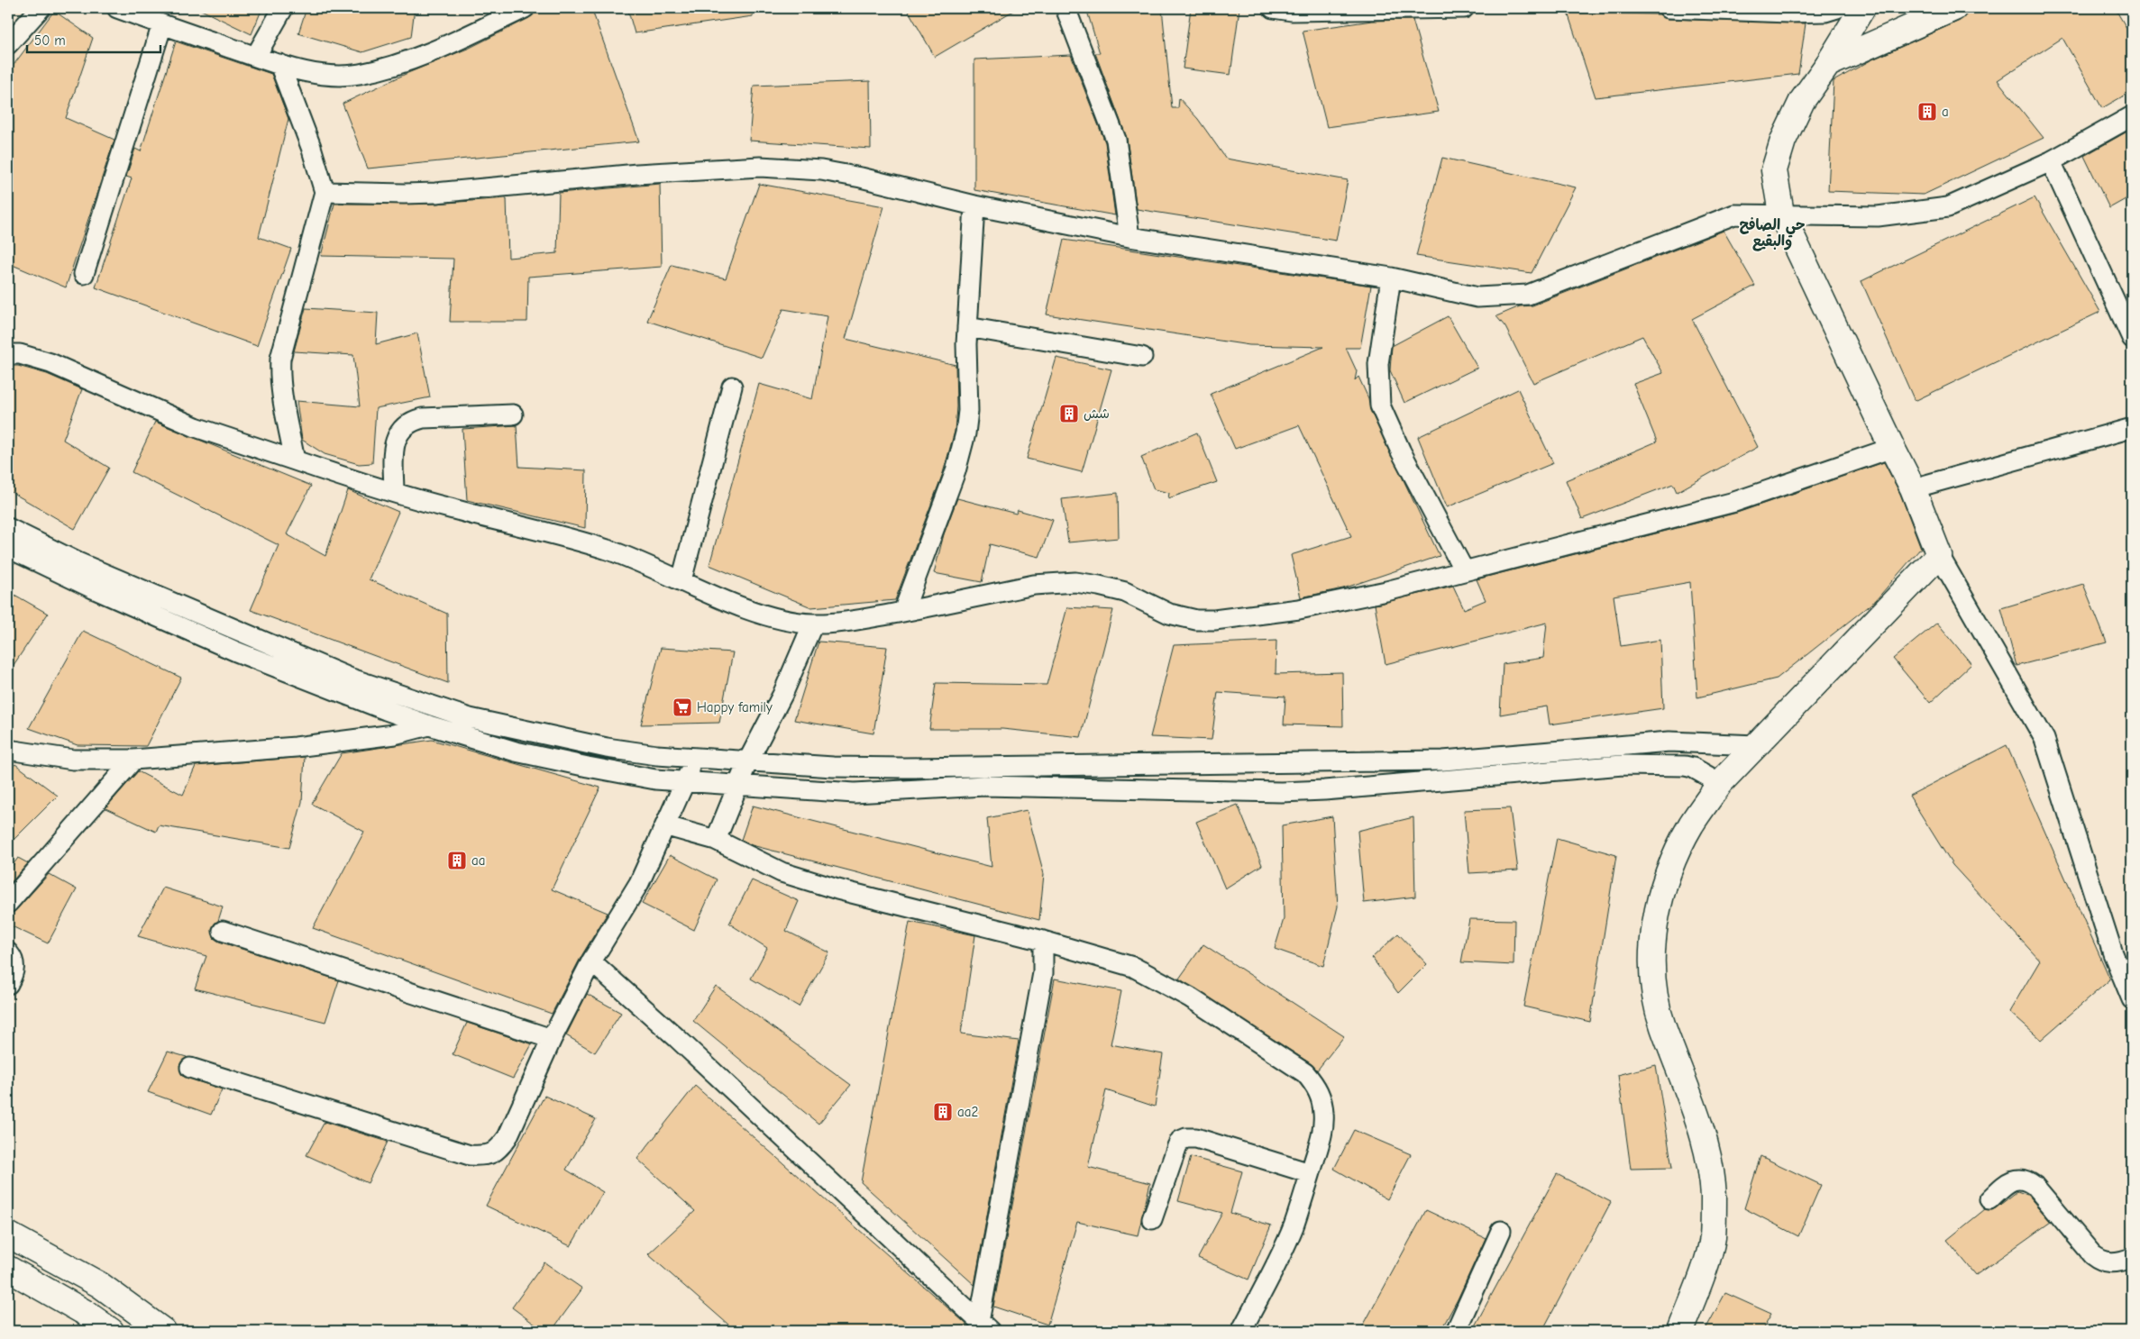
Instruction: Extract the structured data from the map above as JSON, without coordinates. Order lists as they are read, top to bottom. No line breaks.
{"districts":["حي الصافح والبقيع"],"places":{"building":["a","شش","aa","aa2"],"supermarket":["Happy family"]},"scale_bar":"50 m"}
